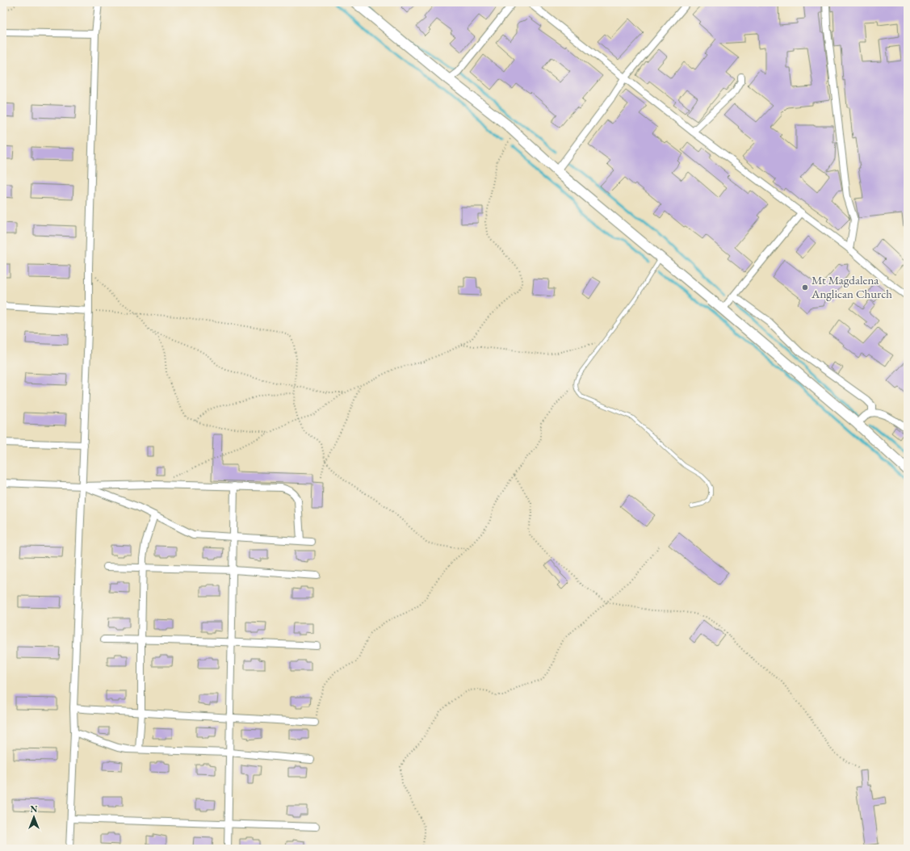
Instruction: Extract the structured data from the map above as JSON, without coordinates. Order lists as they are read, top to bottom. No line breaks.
{"places":["Mt Magdalena Anglican Church"],"north":"top"}
